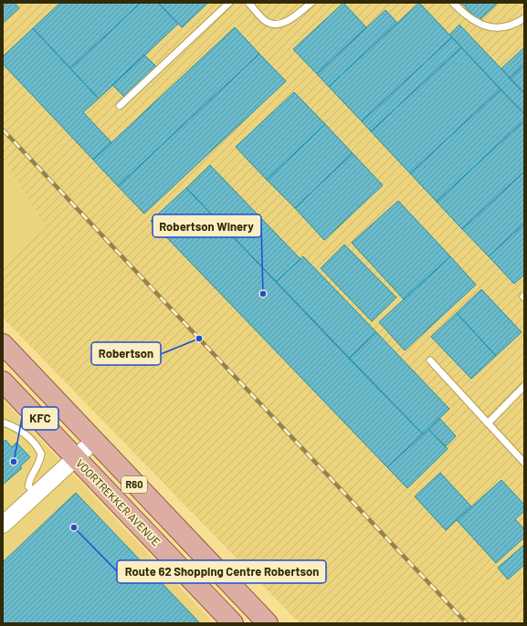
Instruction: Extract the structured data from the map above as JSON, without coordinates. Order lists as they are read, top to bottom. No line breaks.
{"streets":{"main road":["R60","VOORTREKKER AVENUE"]},"places":["Robertson Winery","Robertson","KFC","Route 62 Shopping Centre Robertson"]}
